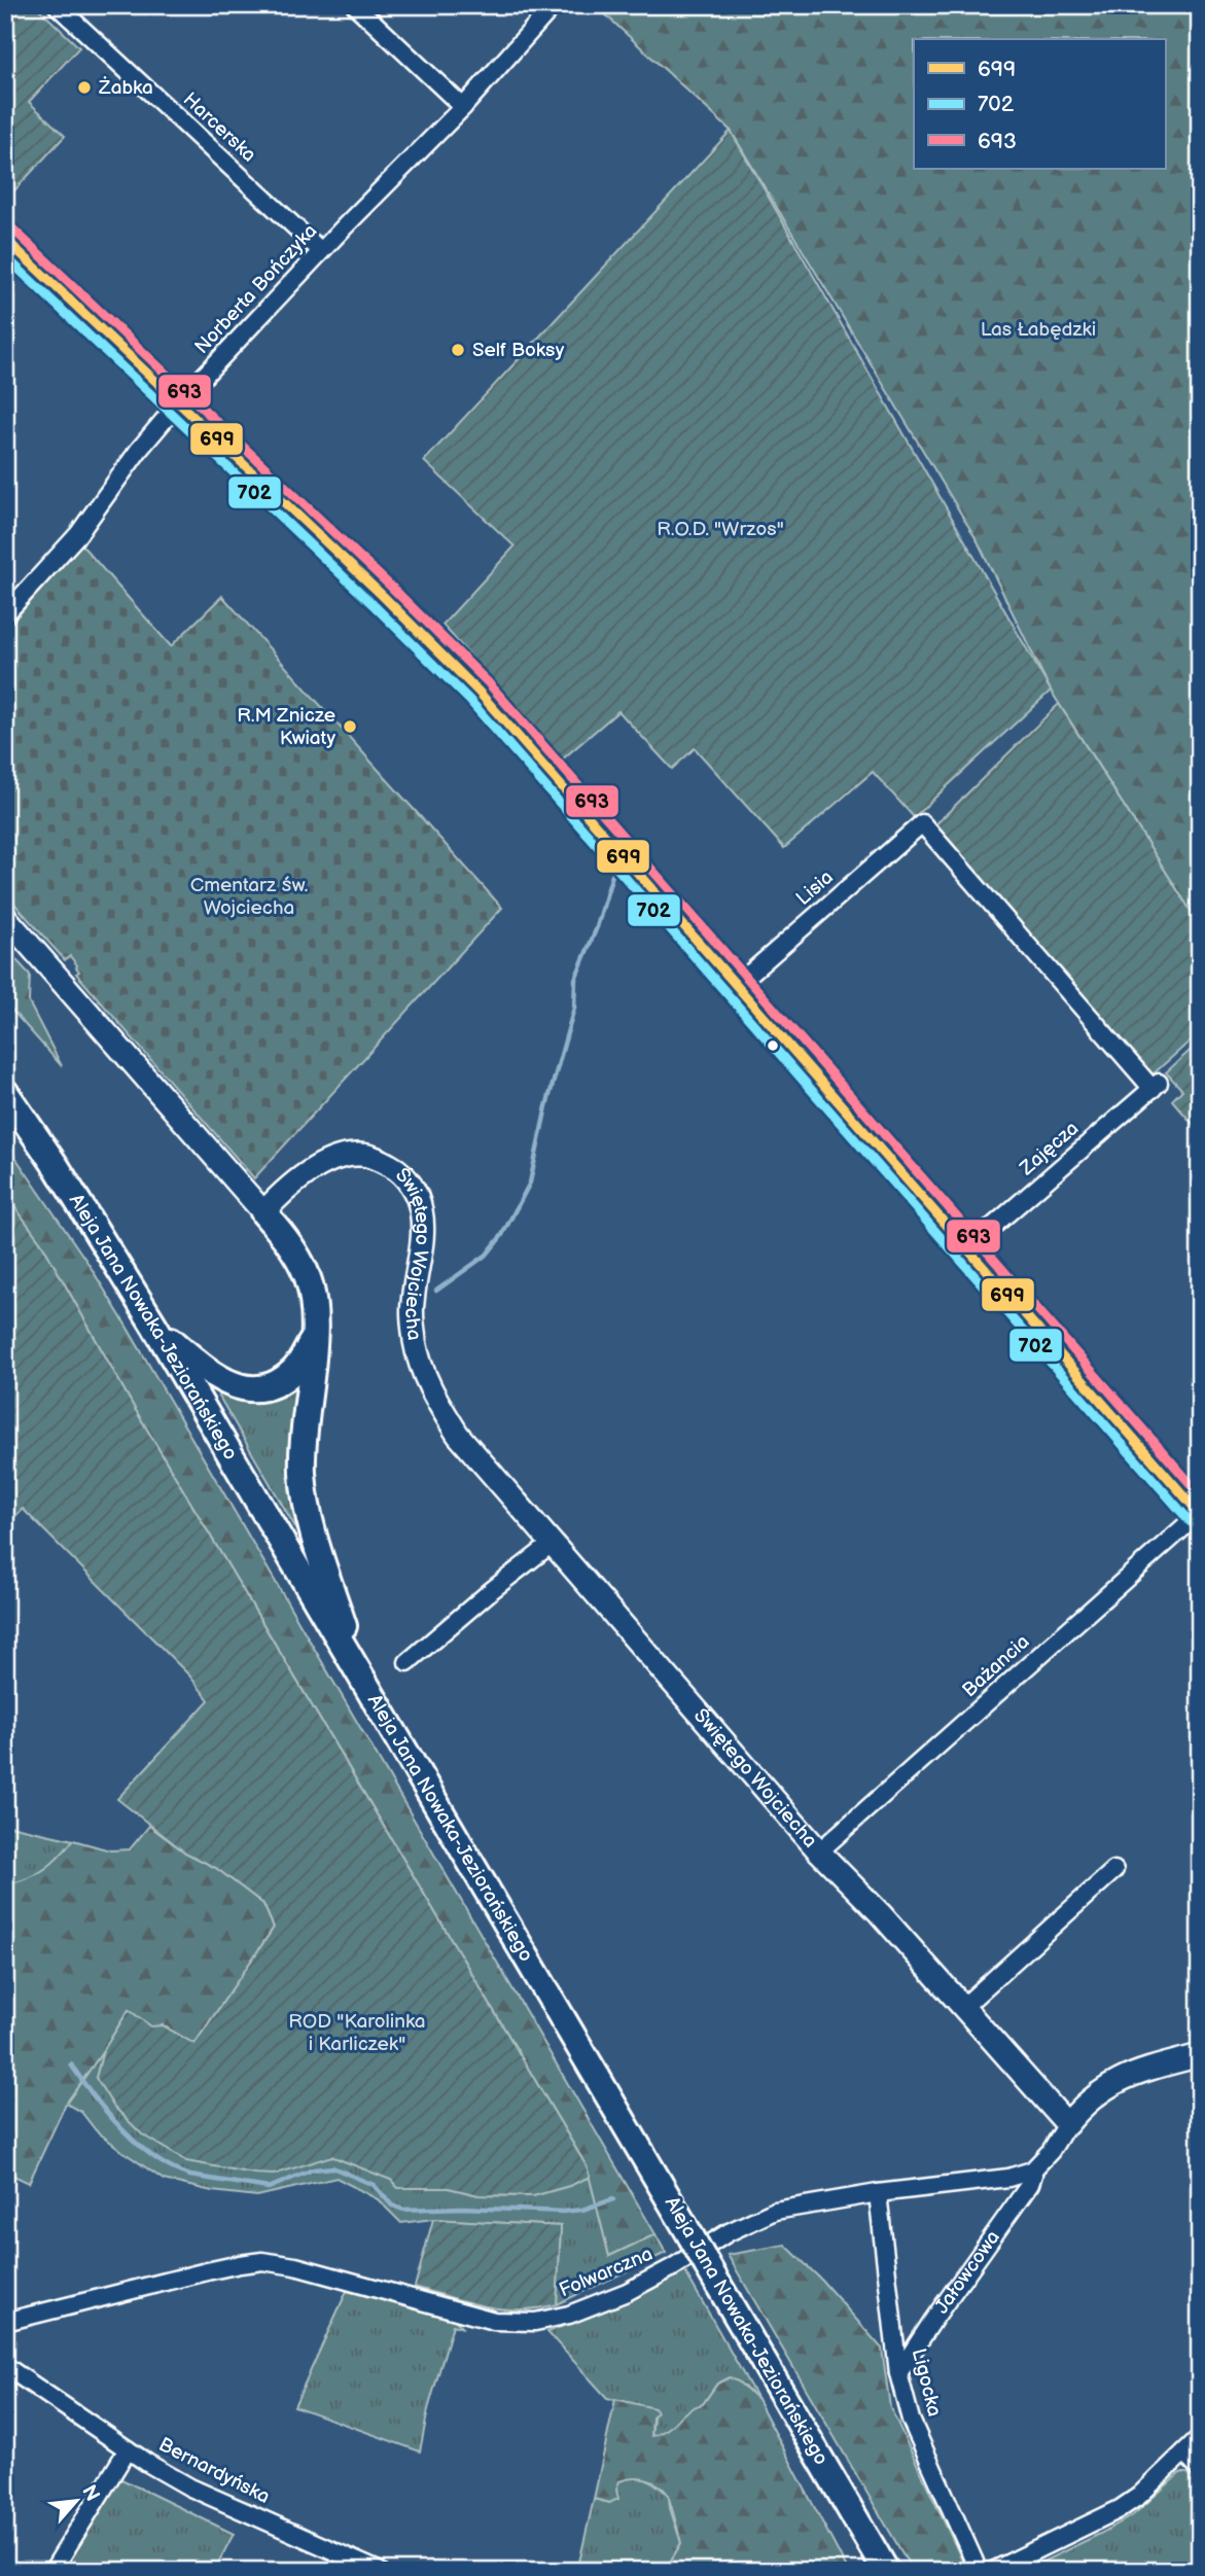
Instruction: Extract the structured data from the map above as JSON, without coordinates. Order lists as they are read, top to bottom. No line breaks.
{"streets":{"main road":["Aleja Jana Nowaka-Jeziorańskiego"],"street":["Harcerska","Norberta Bończyka","Lisia","Zajęcza","Świętego Wojciecha","Bażancia","Folwarczna","Jałowcowa","Ligocka","Bernardyńska"]},"crossings":[["Harcerska","Norberta Bończyka"],["Lisia","Zajęcza"],["Świętego Wojciecha","Bażancia"],["Folwarczna","Jałowcowa"],["Folwarczna","Ligocka"],["Jałowcowa","Ligocka"]],"parks":["Las Łabędzki","R.O.D. \"Wrzos\"","Cmentarz św. Wojciecha","ROD \"Karolinka i Karliczek\""],"places":["Żabka","Self Boksy","R.M Znicze Kwiaty"],"lines":["transit line 693","transit line 699","transit line 702"],"legend":["699","702","693"],"north":"top right"}
